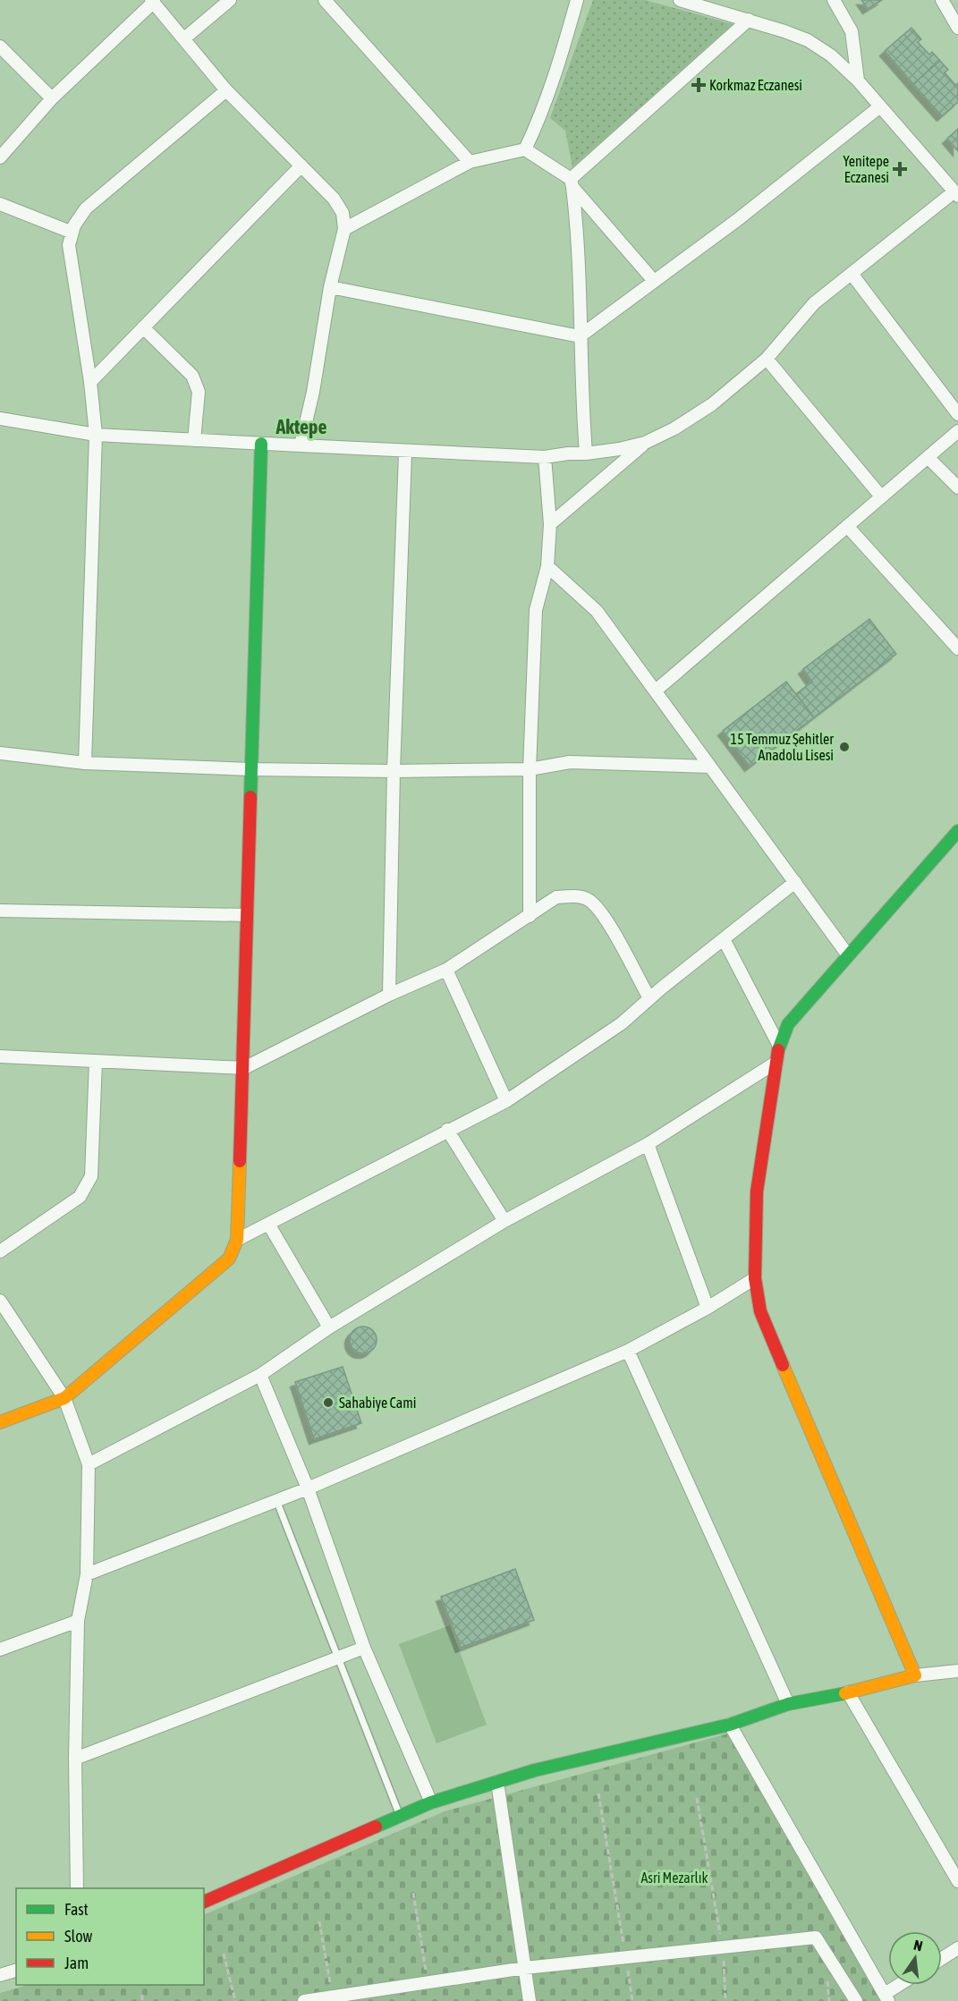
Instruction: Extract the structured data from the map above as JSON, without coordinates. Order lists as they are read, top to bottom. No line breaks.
{"districts":["Aktepe"],"parks":["Asri Mezarlık"],"places":{"health":["Korkmaz Eczanesi","Yenitepe Eczanesi"],"other":["15 Temmuz Şehitler Anadolu Lisesi","Sahabiye Cami"]},"legend":["Fast","Slow","Jam"],"north":"top"}
